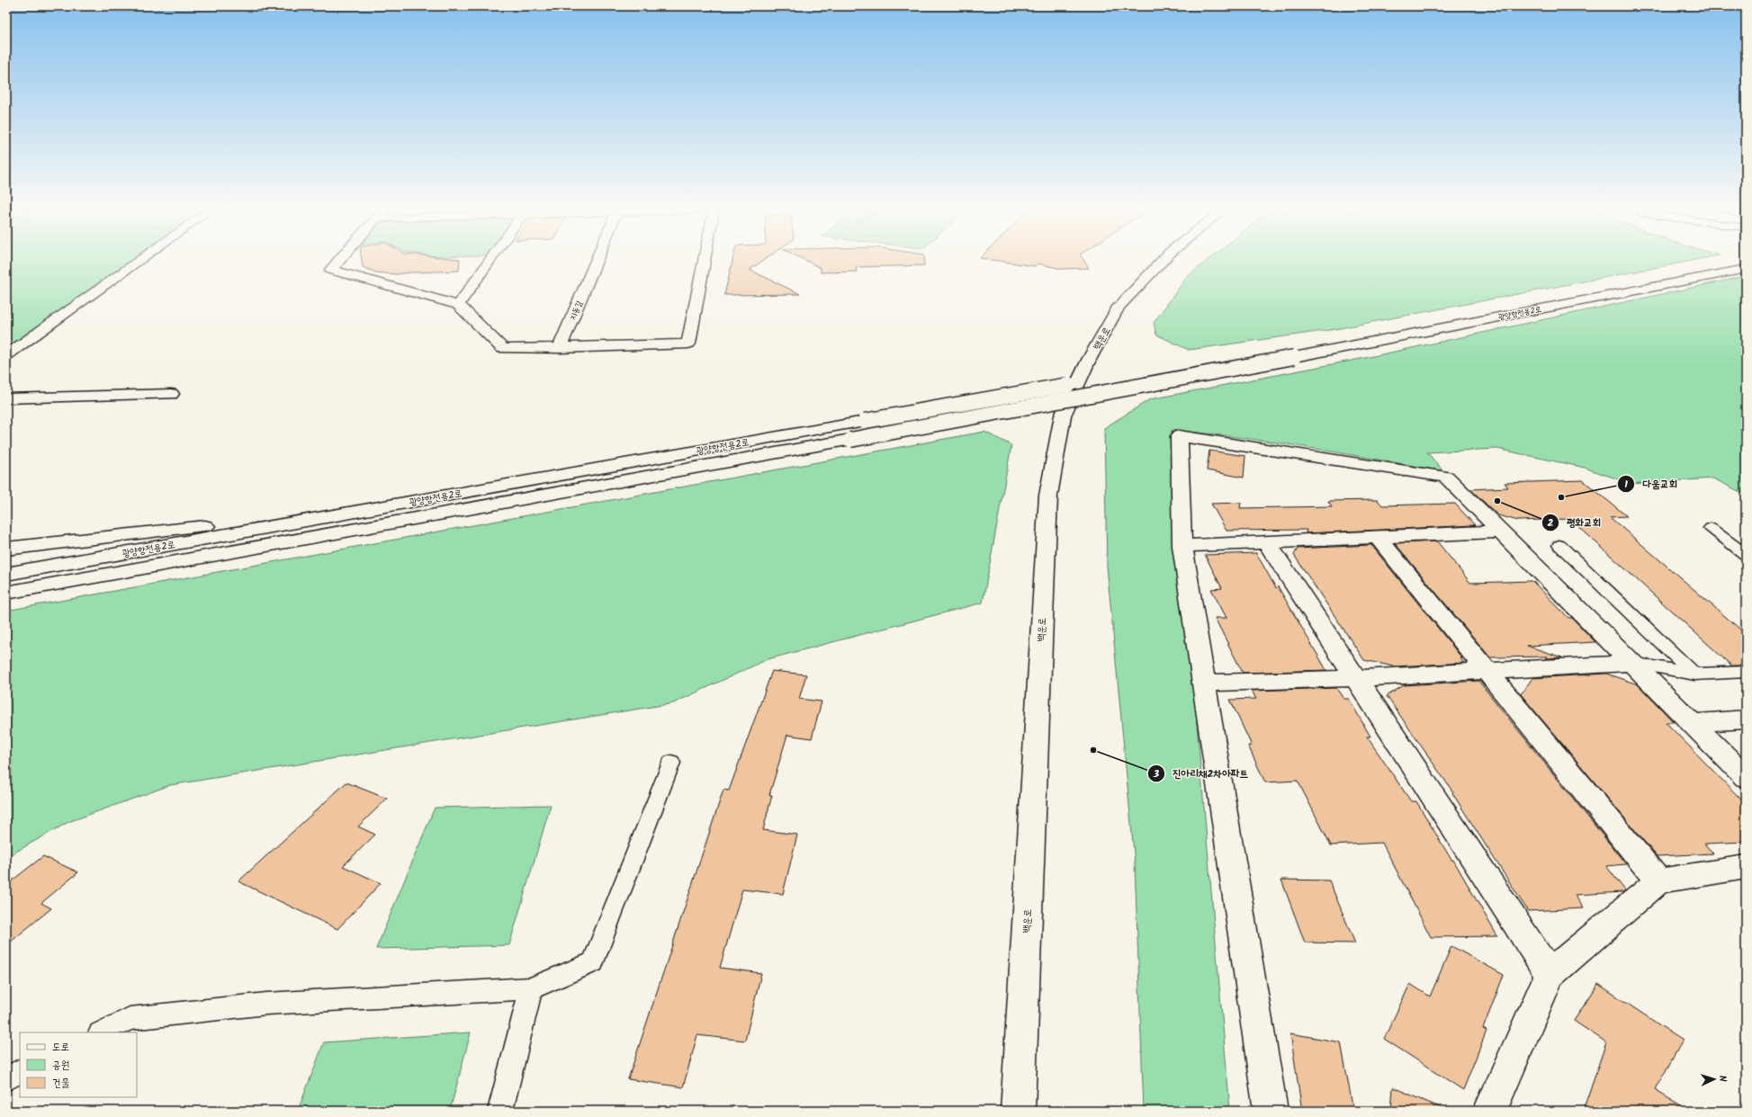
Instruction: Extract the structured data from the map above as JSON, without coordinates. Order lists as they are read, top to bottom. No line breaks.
{"streets":{"main road":["지동길","광양항전용2로","백운로"]},"places":["다움교회","평화교회","진아리채2차아파트"],"legend":["도로","공원","건물"],"north":"right"}
